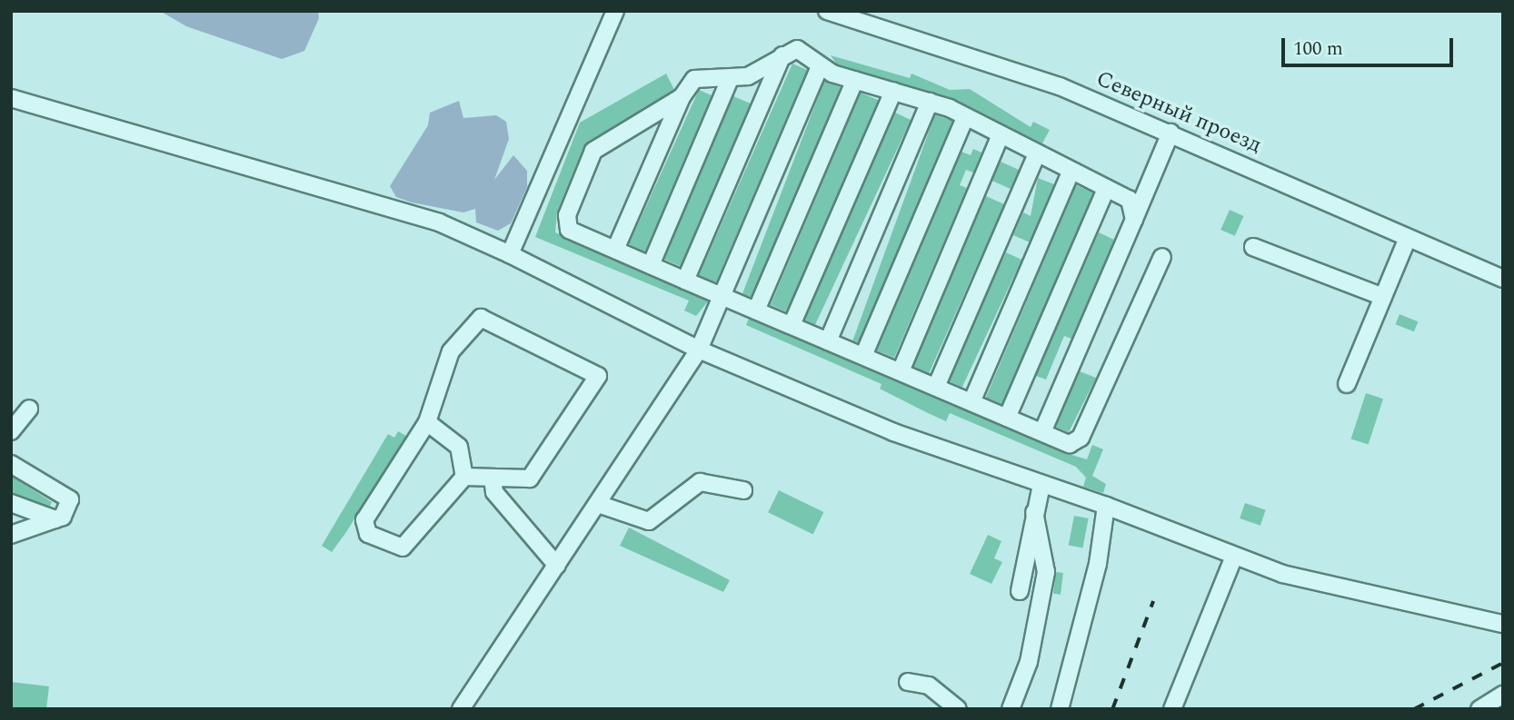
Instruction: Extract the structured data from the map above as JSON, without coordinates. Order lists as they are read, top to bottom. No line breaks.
{"streets":{"street":["Северный проезд"]},"scale_bar":"100 m"}
